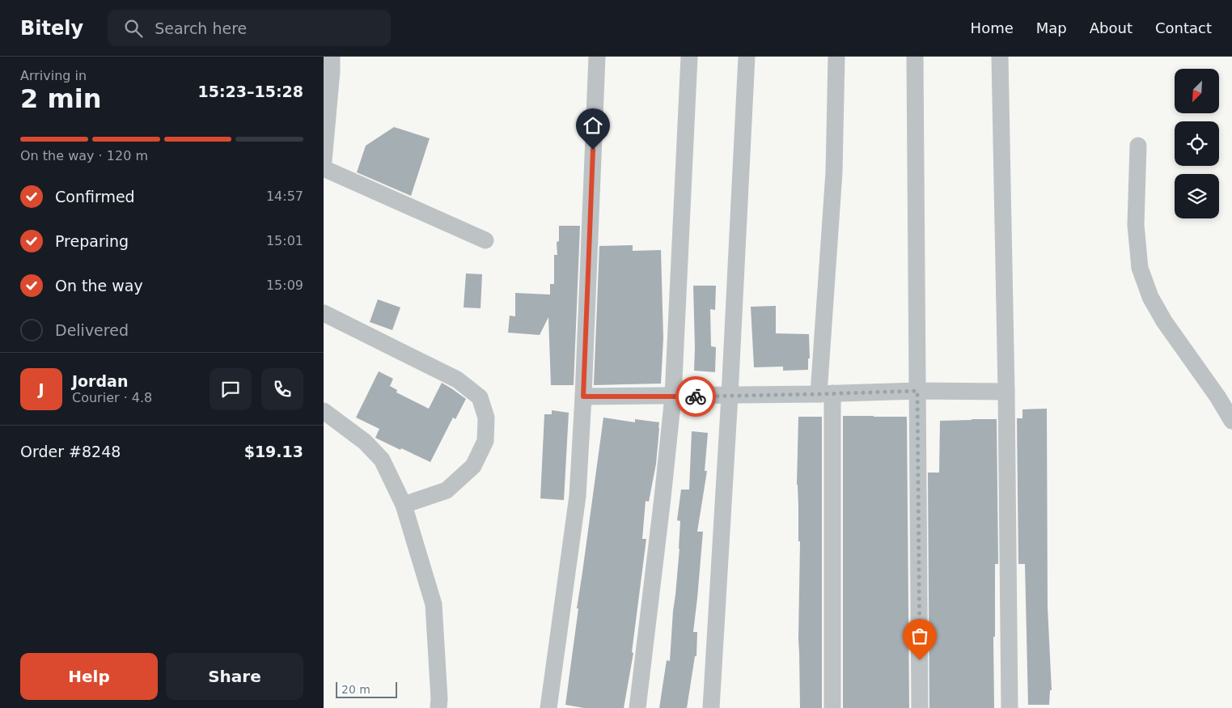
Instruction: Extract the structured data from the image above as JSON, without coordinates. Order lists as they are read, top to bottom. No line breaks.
{"scale_bar":"20 m","north":"bottom left","page":{"header":"Bitely","search":"Search here","nav":["Home","Map","About","Contact"],"heading":["2 min","Arriving in","15:23–15:28"],"panel":["Jordan","Courier · 4.8","Order #8248","$19.13"],"bar":"On the way · 120 m","list":[["Confirmed","14:57"],["Preparing","15:01"],["On the way","15:09"],"Delivered"],"round":"J","buttons":["Help","Share"],"scale":"20 m"}}
